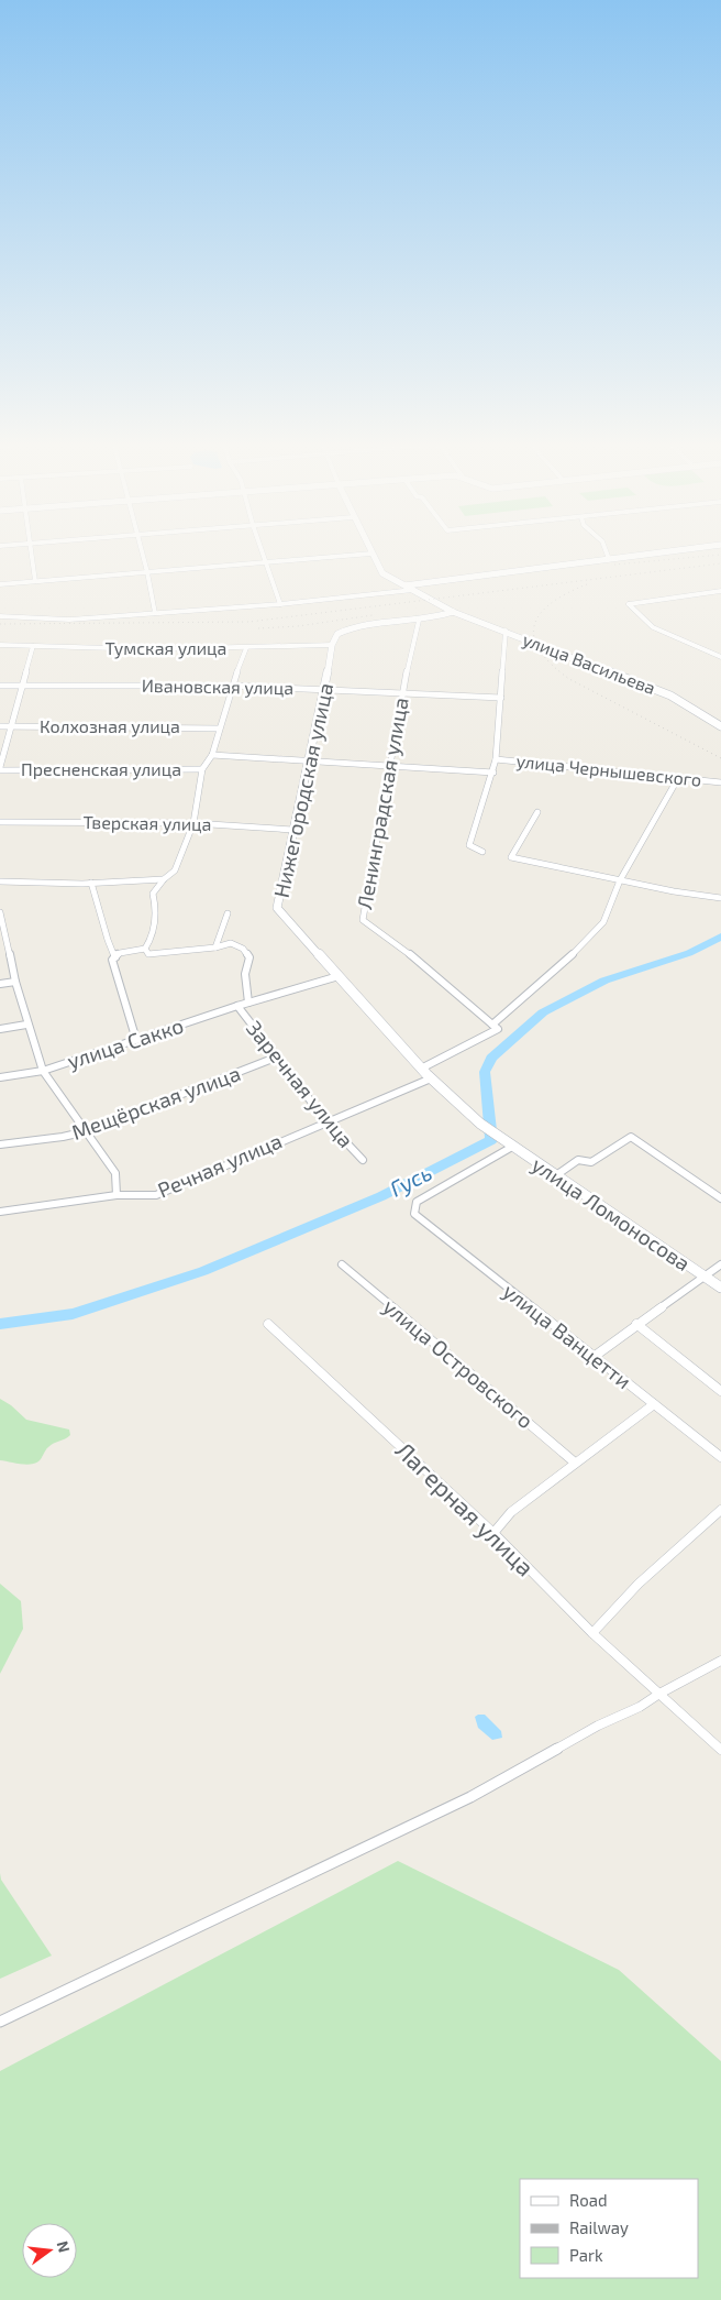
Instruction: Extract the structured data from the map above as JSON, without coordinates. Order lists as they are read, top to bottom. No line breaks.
{"streets":{"main road":["улица Васильева","Нижегородская улица","улица Ломоносова"],"street":["Тумская улица","Ивановская улица","Колхозная улица","Пресненская улица","улица Чернышевского","Ленинградская улица","Тверская улица","улица Сакко","Заречная улица","Мещёрская улица","Речная улица","улица Ванцетти","улица Островского","Лагерная улица"]},"crossings":[["Тумская улица","Нижегородская улица"],["Ивановская улица","Нижегородская улица"],["Ивановская улица","Ленинградская улица"],["Нижегородская улица","Тверская улица"],["Нижегородская улица","улица Сакко"],["Нижегородская улица","Речная улица"],["Нижегородская улица","улица Ломоносова"],["улица Сакко","Заречная улица"],["Заречная улица","Мещёрская улица"],["Заречная улица","Речная улица"],["улица Ломоносова","улица Ванцетти"]],"water":["Гусь"],"legend":["Road","Railway","Park"],"north":"right"}
